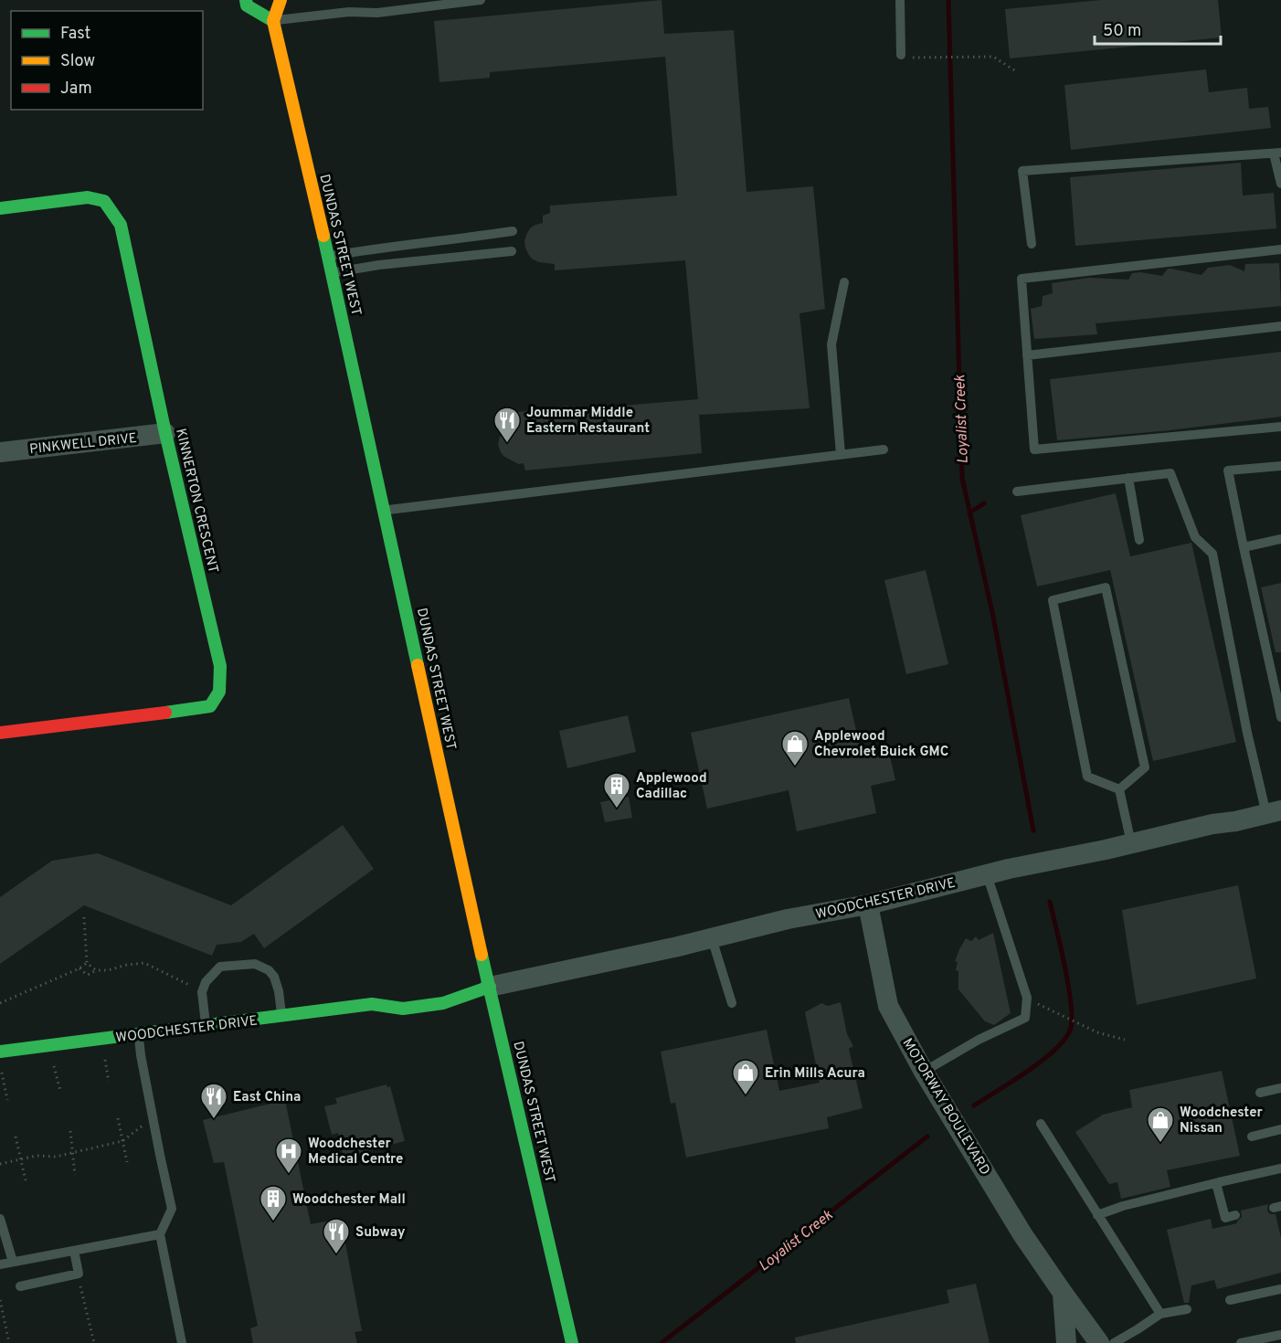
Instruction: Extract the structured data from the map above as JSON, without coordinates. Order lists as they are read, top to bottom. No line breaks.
{"streets":{"main road":["DUNDAS STREET WEST","KINNERTON CRESCENT","WOODCHESTER DRIVE"],"street":["PINKWELL DRIVE","MOTORWAY BOULEVARD"]},"crossings":[["DUNDAS STREET WEST","WOODCHESTER DRIVE"],["PINKWELL DRIVE","KINNERTON CRESCENT"],["WOODCHESTER DRIVE","MOTORWAY BOULEVARD"]],"water":["Loyalist Creek"],"places":{"restaurant":["Joummar Middle Eastern Restaurant","East China","Subway"],"shop":["Applewood Chevrolet Buick GMC","Erin Mills Acura","Woodchester Nissan"],"building":["Applewood Cadillac","Woodchester Mall"],"hospital":["Woodchester Medical Centre"]},"legend":["Fast","Slow","Jam"],"scale_bar":"50 m"}
